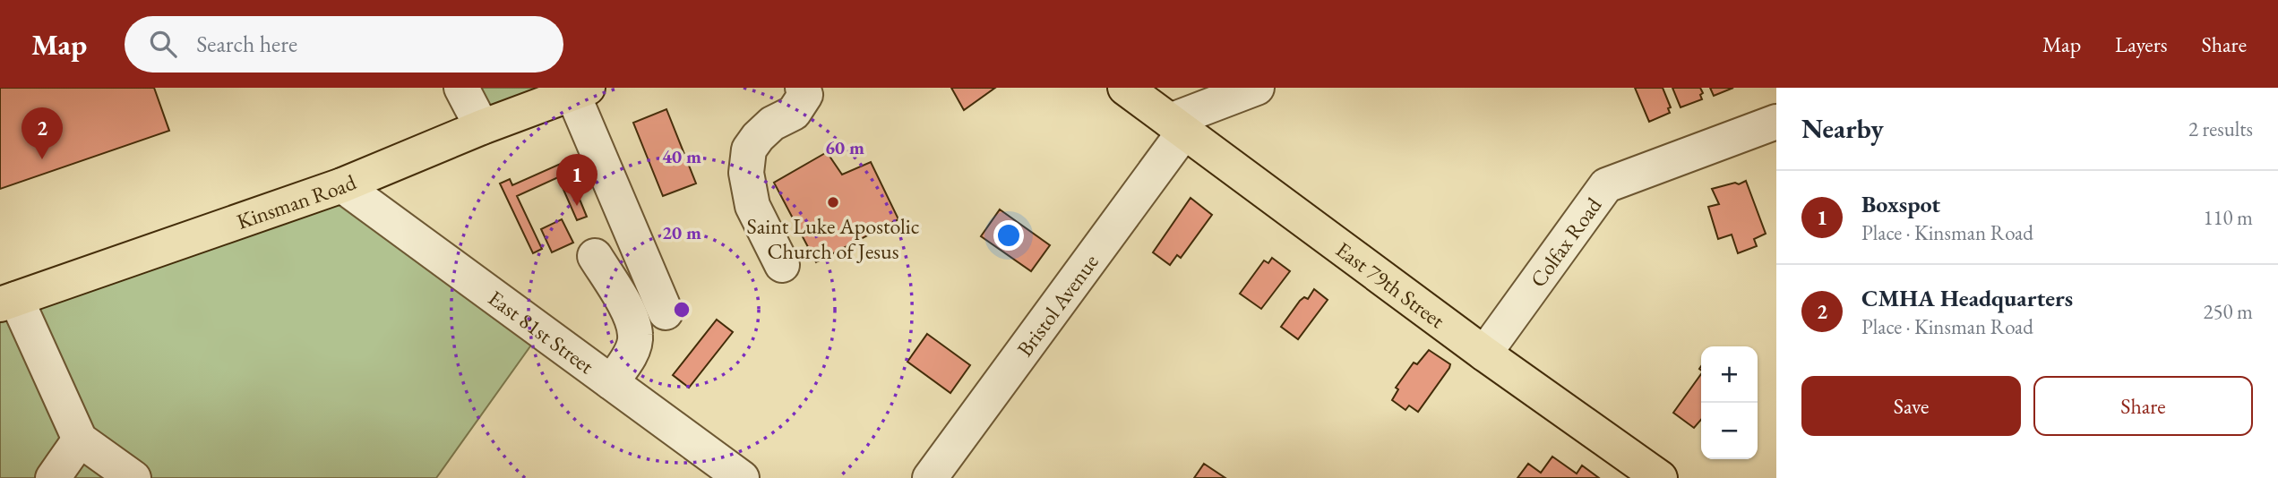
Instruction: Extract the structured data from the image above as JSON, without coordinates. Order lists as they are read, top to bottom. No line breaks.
{"streets":{"main road":["Kinsman Road","East 79th Street"],"street":["Colfax Road","Bristol Avenue","East 81st Street"]},"crossings":[["Kinsman Road","East 81st Street"],["Colfax Road","East 79th Street"],["East 79th Street","Bristol Avenue"]],"places":["Saint Luke Apostolic Church of Jesus"],"page":{"header":"Map","search":"Search here","nav":["Map","Layers","Share"],"heading":["Nearby","2 results"],"pins":["2","1"],"list":[{"mark":"1","name":"Boxspot","note":"Place · Kinsman Road","value":"110 m"},{"mark":"2","name":"CMHA Headquarters","note":"Place · Kinsman Road","value":"250 m"}],"map_buttons":["+","−"],"buttons":["Save","Share"]},"rings":["60 m","40 m","20 m"]}
